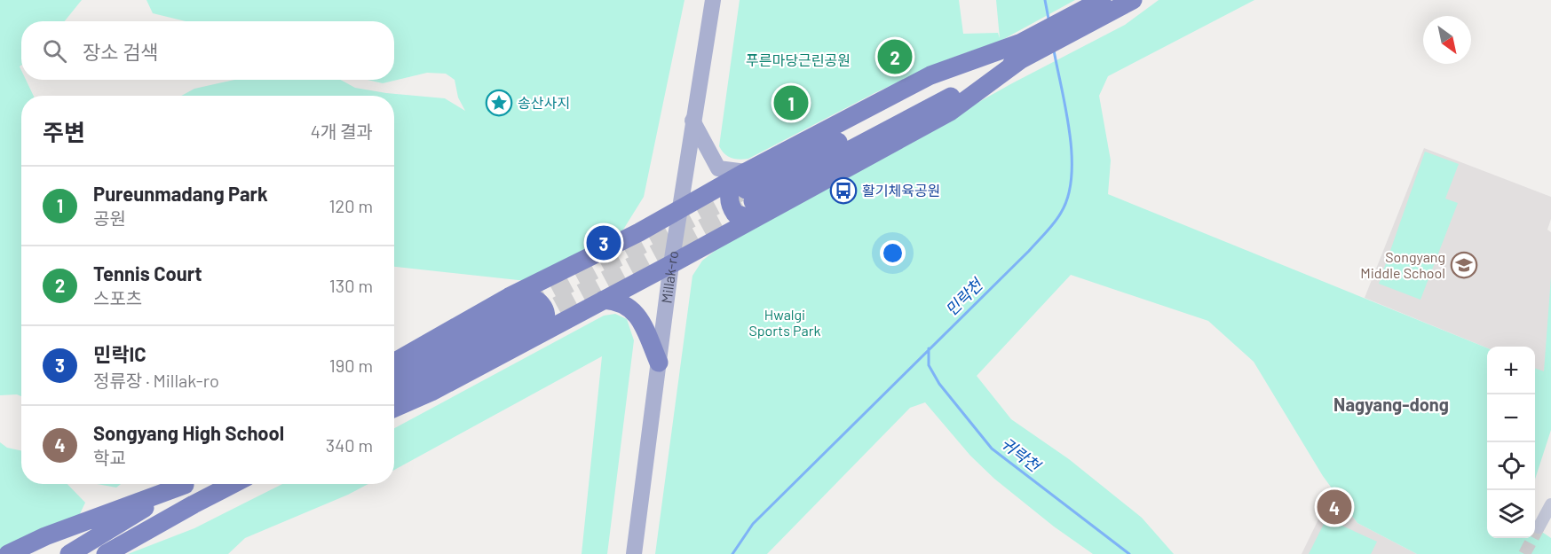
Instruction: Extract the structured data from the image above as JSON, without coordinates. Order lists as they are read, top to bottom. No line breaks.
{"streets":{"main road":["Millak-ro"]},"districts":["Nagyang-dong"],"water":["민락천","귀락천"],"parks":["푸른마당근린공원","Hwalgi Sports Park"],"places":{"place":["송산사지"],"bus stop":["활기체육공원"],"school or university":["Songyang Middle School"]},"north":"bottom right","page":{"search":"장소 검색","pins":["2","1","3","4"],"heading":["주변","4개 결과"],"list":[{"mark":"1","name":"Pureunmadang Park","note":"공원","value":"120 m"},{"mark":"2","name":"Tennis Court","note":"스포츠","value":"130 m"},{"mark":"3","name":"민락IC","note":"정류장 · Millak-ro","value":"190 m"},{"mark":"4","name":"Songyang High School","note":"학교","value":"340 m"}],"map_buttons":["+","−"]}}
